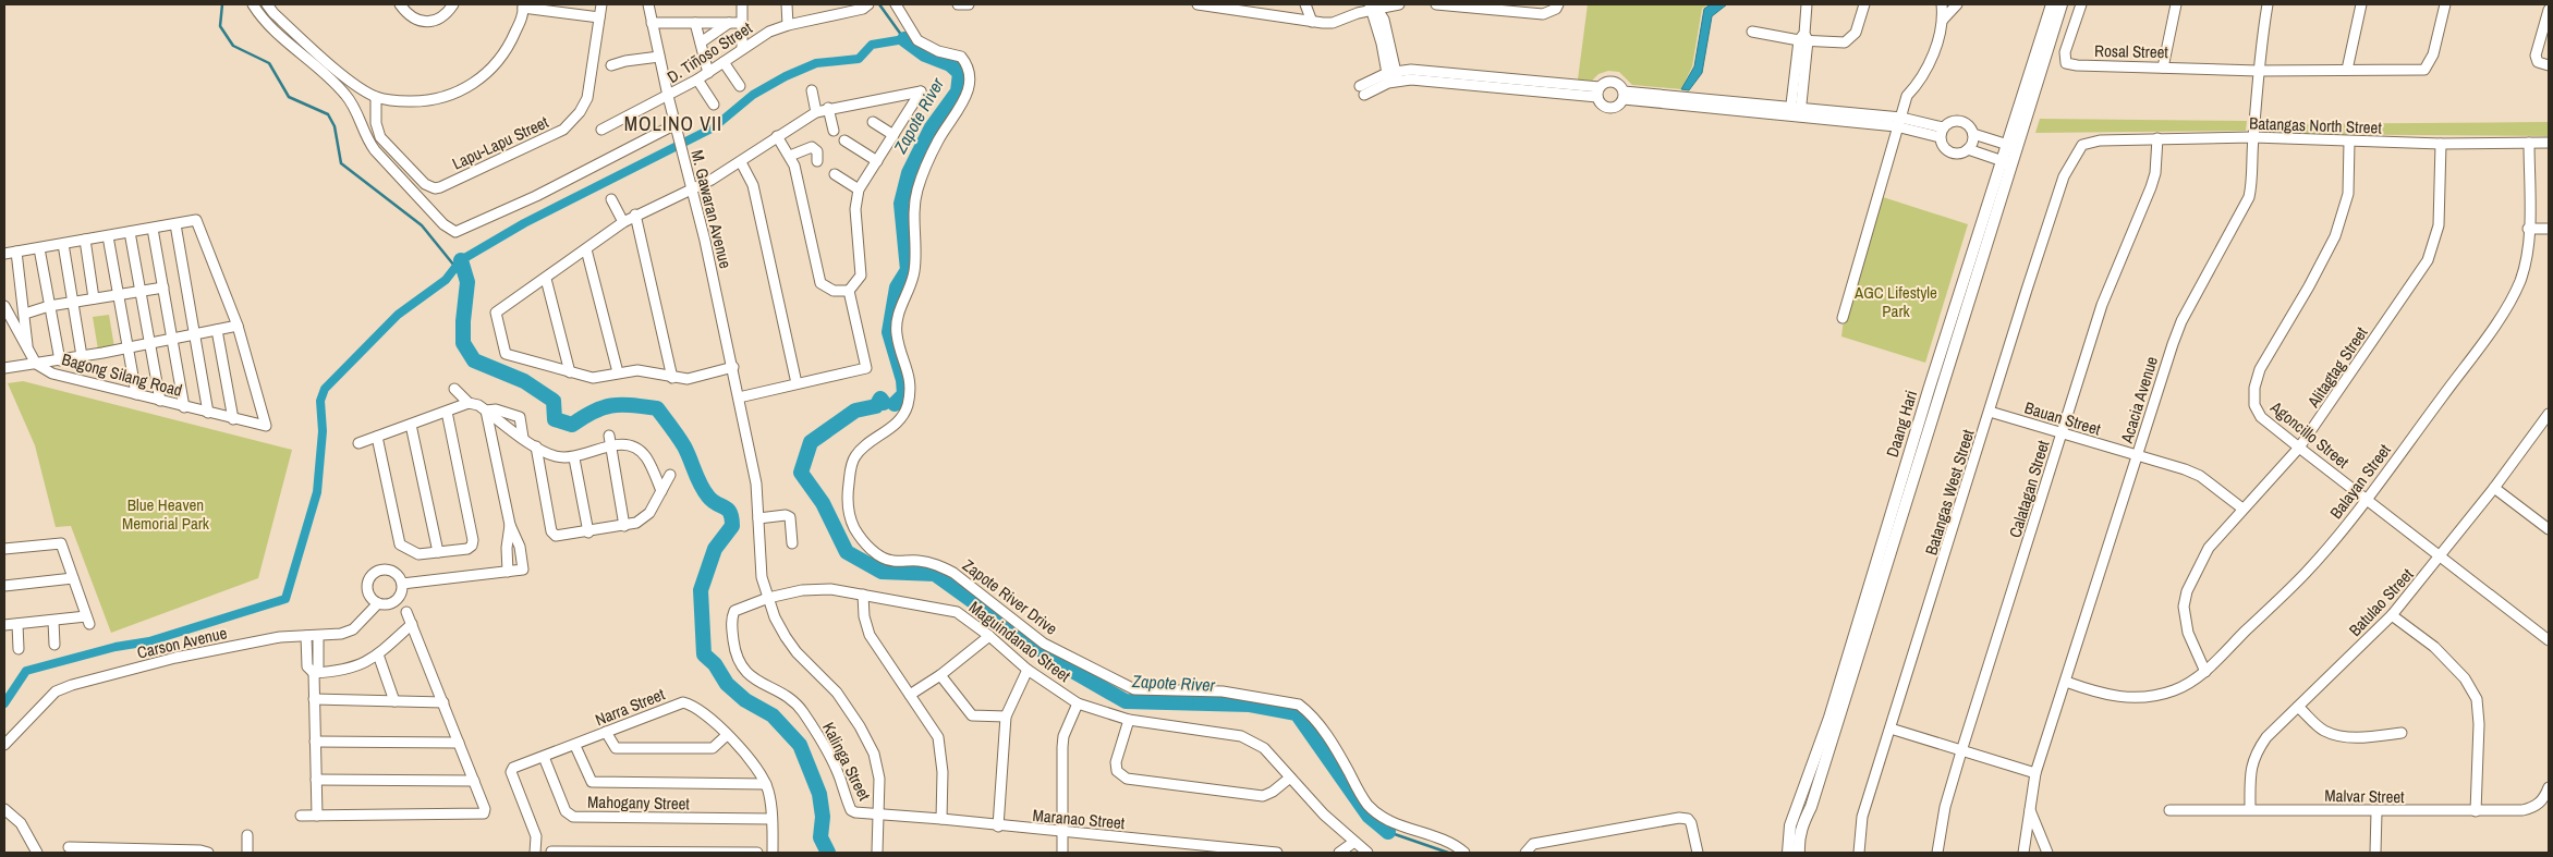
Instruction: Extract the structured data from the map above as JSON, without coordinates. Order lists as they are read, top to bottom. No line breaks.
{"streets":{"main road":["Daang Hari"],"street":["Rosal Street","D. Tiñoso Street","Batangas North Street","Lapu-Lapu Street","M. Gawaran Avenue","Alitagtag Street","Bagong Silang Road","Acacia Avenue","Bauan Street","Agoncillo Street","Balayan Street","Calatagan Street","Batangas West Street","Zapote River Drive","Batulao Street","Maguindanao Street","Carson Avenue","Narra Street","Kalinga Street","Malvar Street","Mahogany Street","Maranao Street"]},"crossings":[["Rosal Street","Acacia Avenue"],["D. Tiñoso Street","M. Gawaran Avenue"],["Batangas North Street","Alitagtag Street"],["Batangas North Street","Acacia Avenue"],["Batangas North Street","Agoncillo Street"],["Batangas North Street","Balayan Street"],["Batangas North Street","Calatagan Street"],["Batangas North Street","Batangas West Street"],["M. Gawaran Avenue","Maguindanao Street"],["M. Gawaran Avenue","Kalinga Street"],["M. Gawaran Avenue","Maranao Street"],["Alitagtag Street","Bauan Street"],["Alitagtag Street","Agoncillo Street"],["Alitagtag Street","Balayan Street"],["Acacia Avenue","Bauan Street"],["Acacia Avenue","Balayan Street"],["Bauan Street","Calatagan Street"],["Bauan Street","Batangas West Street"],["Agoncillo Street","Balayan Street"],["Agoncillo Street","Batulao Street"],["Batulao Street","Malvar Street"],["Maguindanao Street","Kalinga Street"],["Narra Street","Mahogany Street"],["Kalinga Street","Maranao Street"]],"districts":["MOLINO VII"],"water":["Zapote River"],"parks":["AGC Lifestyle Park","Blue Heaven Memorial Park"]}
